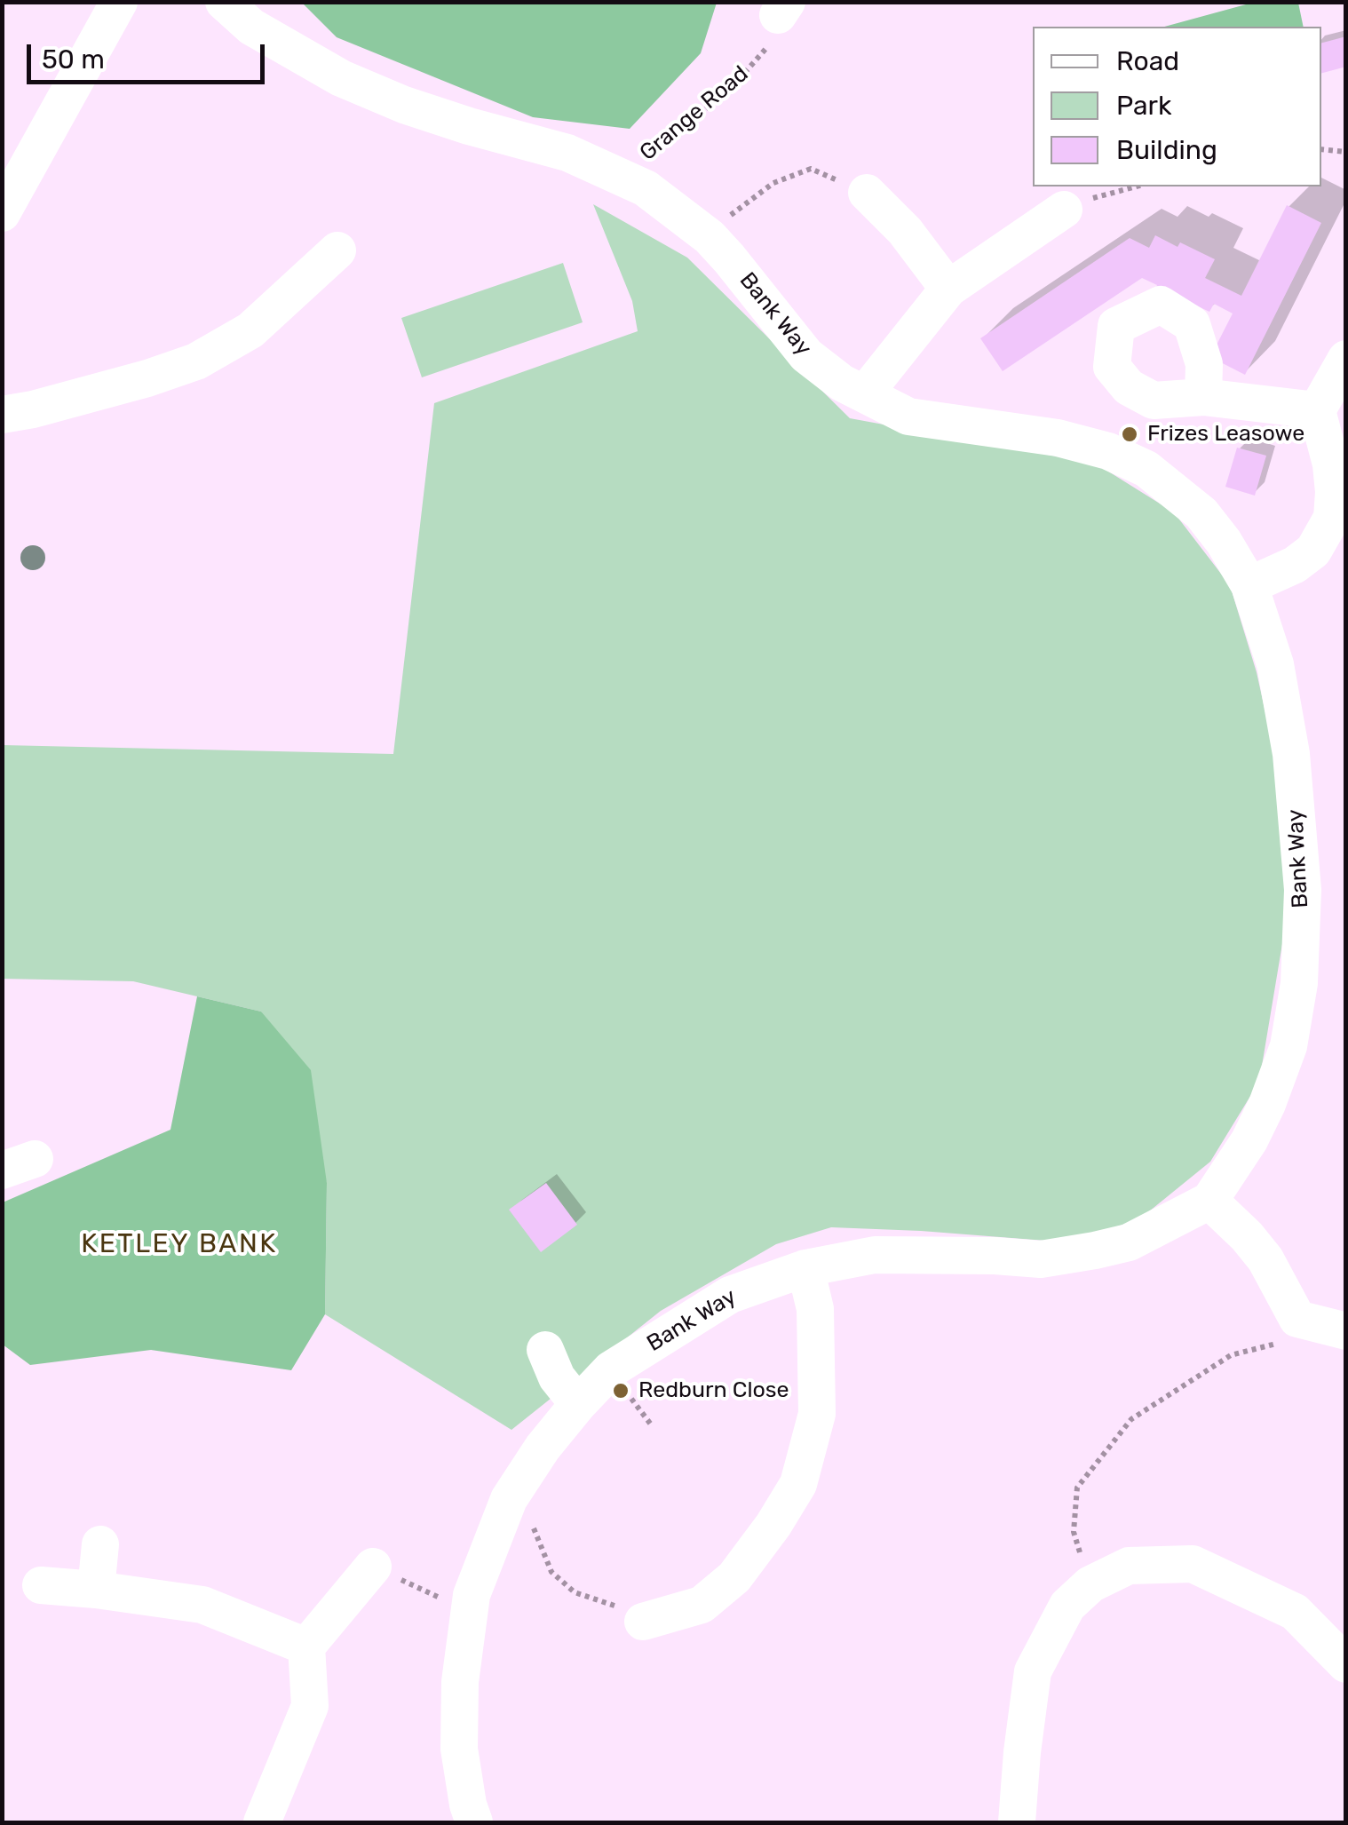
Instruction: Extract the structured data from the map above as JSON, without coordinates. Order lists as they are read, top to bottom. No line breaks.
{"streets":{"street":["Bank Way"],"path":["Grange Road"]},"crossings":[["Grange Road","Bank Way"]],"districts":["KETLEY BANK"],"places":["Frizes Leasowe","Redburn Close"],"legend":["Road","Park","Building"],"scale_bar":"50 m"}
